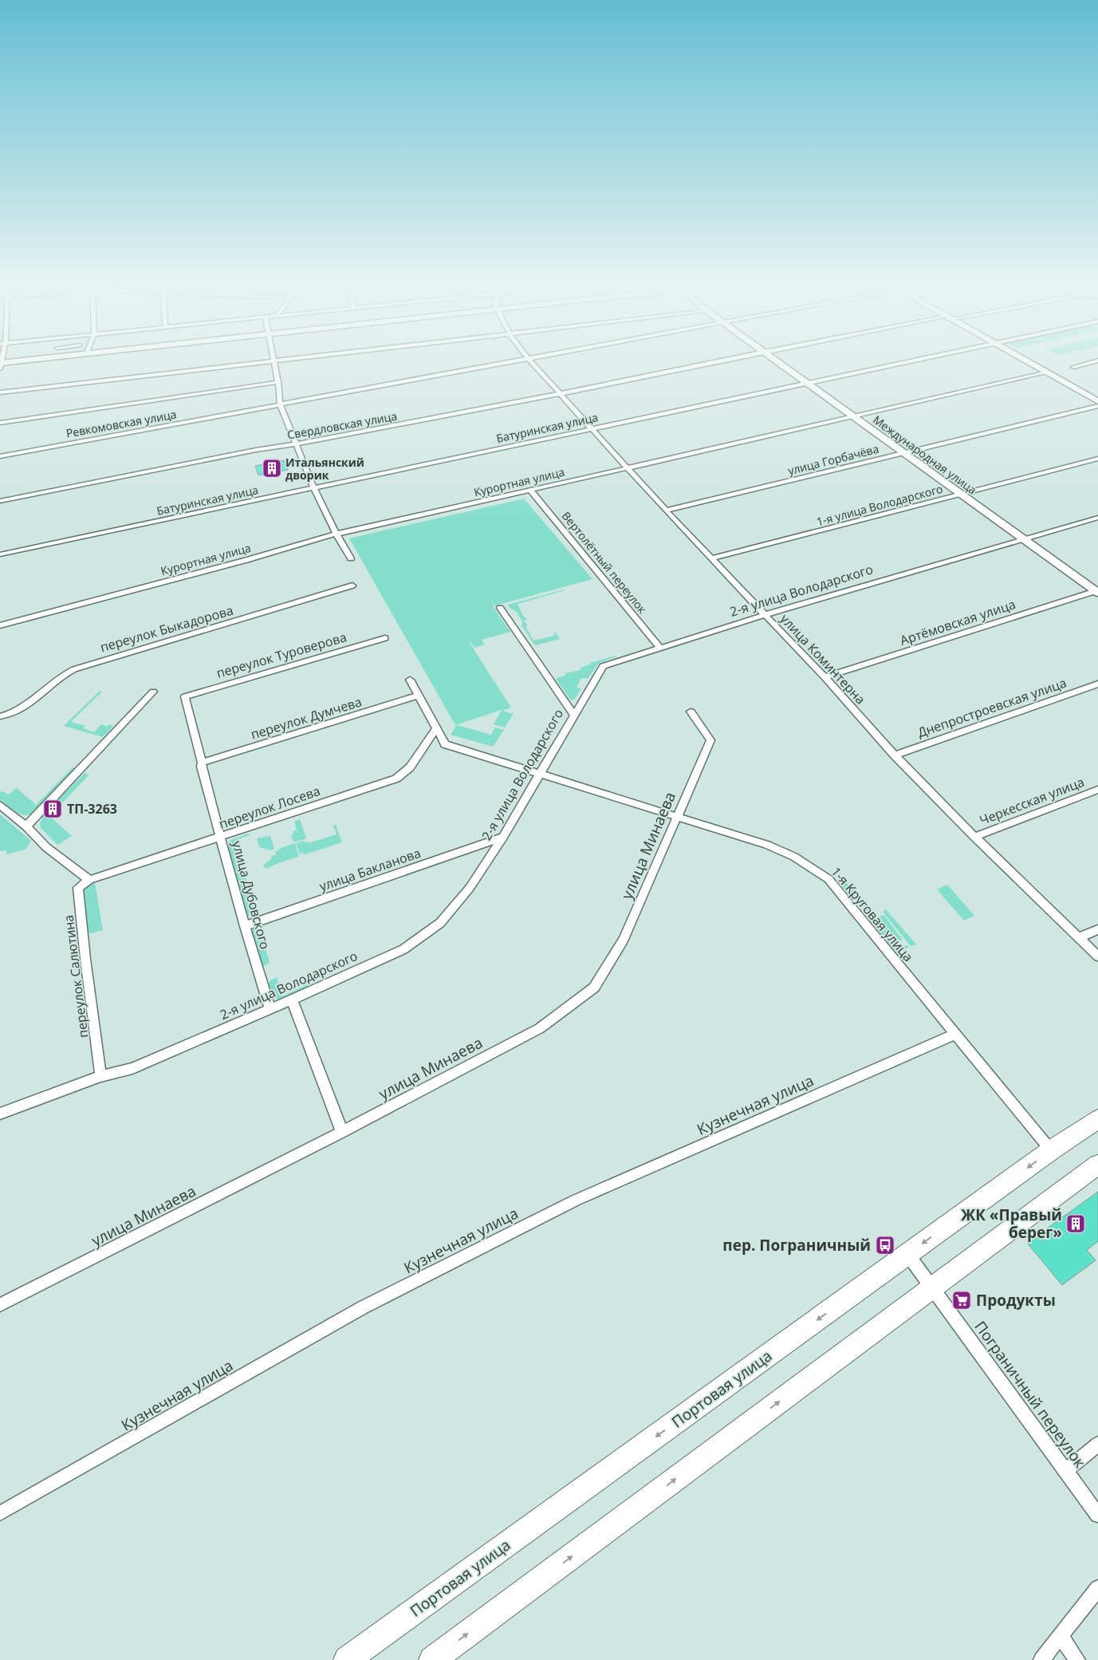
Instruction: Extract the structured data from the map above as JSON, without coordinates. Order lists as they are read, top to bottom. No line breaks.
{"streets":{"main road":["Портовая улица"],"street":["Ревкомовская улица","Свердловская улица","Батуринская улица","Международная улица","улица Горбачёва","Курортная улица","1-я улица Володарского","Вертолётный переулок","2-я улица Володарского","Артёмовская улица","переулок Быкадорова","переулок Туроверова","улица Коминтерна","Днепростроевская улица","переулок Думчева","Черкесская улица","переулок Лосева","улица Минаева","улица Бакланова","улица Дубовского","1-я Круговая улица","переулок Салютина","Кузнечная улица","Пограничный переулок"]},"crossings":[["Свердловская улица","улица Коминтерна"],["Батуринская улица","Международная улица"],["Батуринская улица","улица Коминтерна"],["Международная улица","улица Горбачёва"],["Международная улица","Курортная улица"],["Международная улица","1-я улица Володарского"],["Международная улица","2-я улица Володарского"],["Международная улица","Артёмовская улица"],["улица Горбачёва","улица Коминтерна"],["Курортная улица","Вертолётный переулок"],["Курортная улица","улица Коминтерна"],["1-я улица Володарского","улица Коминтерна"],["Вертолётный переулок","2-я улица Володарского"],["2-я улица Володарского","улица Коминтерна"],["2-я улица Володарского","улица Бакланова"],["2-я улица Володарского","улица Дубовского"],["2-я улица Володарского","1-я Круговая улица"],["2-я улица Володарского","переулок Салютина"],["Артёмовская улица","улица Коминтерна"],["переулок Туроверова","улица Дубовского"],["улица Коминтерна","Днепростроевская улица"],["улица Коминтерна","Черкесская улица"],["переулок Думчева","улица Дубовского"],["переулок Лосева","улица Дубовского"],["переулок Лосева","1-я Круговая улица"],["переулок Лосева","переулок Салютина"],["улица Минаева","1-я Круговая улица"],["улица Бакланова","улица Дубовского"],["1-я Круговая улица","Кузнечная улица"],["1-я Круговая улица","Портовая улица"],["Портовая улица","Пограничный переулок"]],"places":{"building":["Итальянский дворик","ТП-3263","ЖК «Правый берег»"],"bus stop":["пер. Пограничный"],"supermarket":["Продукты"]}}
